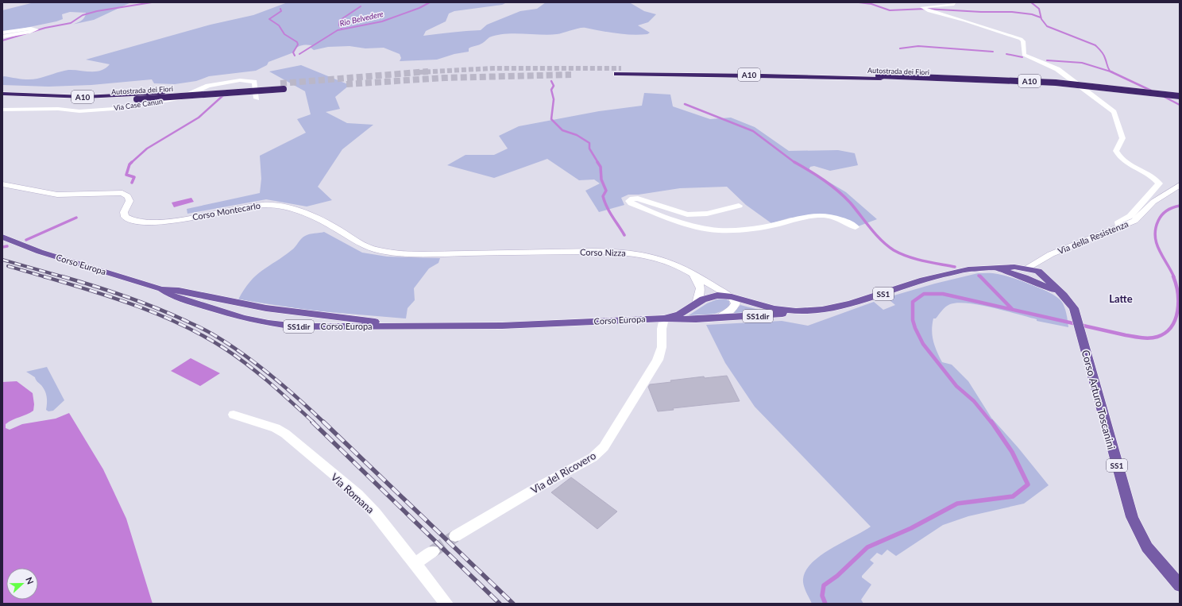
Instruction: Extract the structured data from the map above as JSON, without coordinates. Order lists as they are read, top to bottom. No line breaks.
{"streets":{"highway":["Autostrada dei Fiori","A10"],"main road":["Corso Europa","SS1","SS1dir","Corso Arturo Toscanini"],"street":["Via Case Canun","Corso Montecarlo","Via della Resistenza","Corso Nizza","Via del Ricovero","Via Romana"]},"crossings":[["Corso Montecarlo","Corso Nizza"],["Via della Resistenza","Corso Arturo Toscanini"],["Corso Nizza","SS1"],["SS1","SS1dir"],["SS1","Corso Arturo Toscanini"],["SS1dir","Corso Arturo Toscanini"],["SS1dir","Via del Ricovero"],["Corso Arturo Toscanini","Via del Ricovero"]],"districts":["Latte"],"water":["Rio Belvedere"],"north":"right"}
